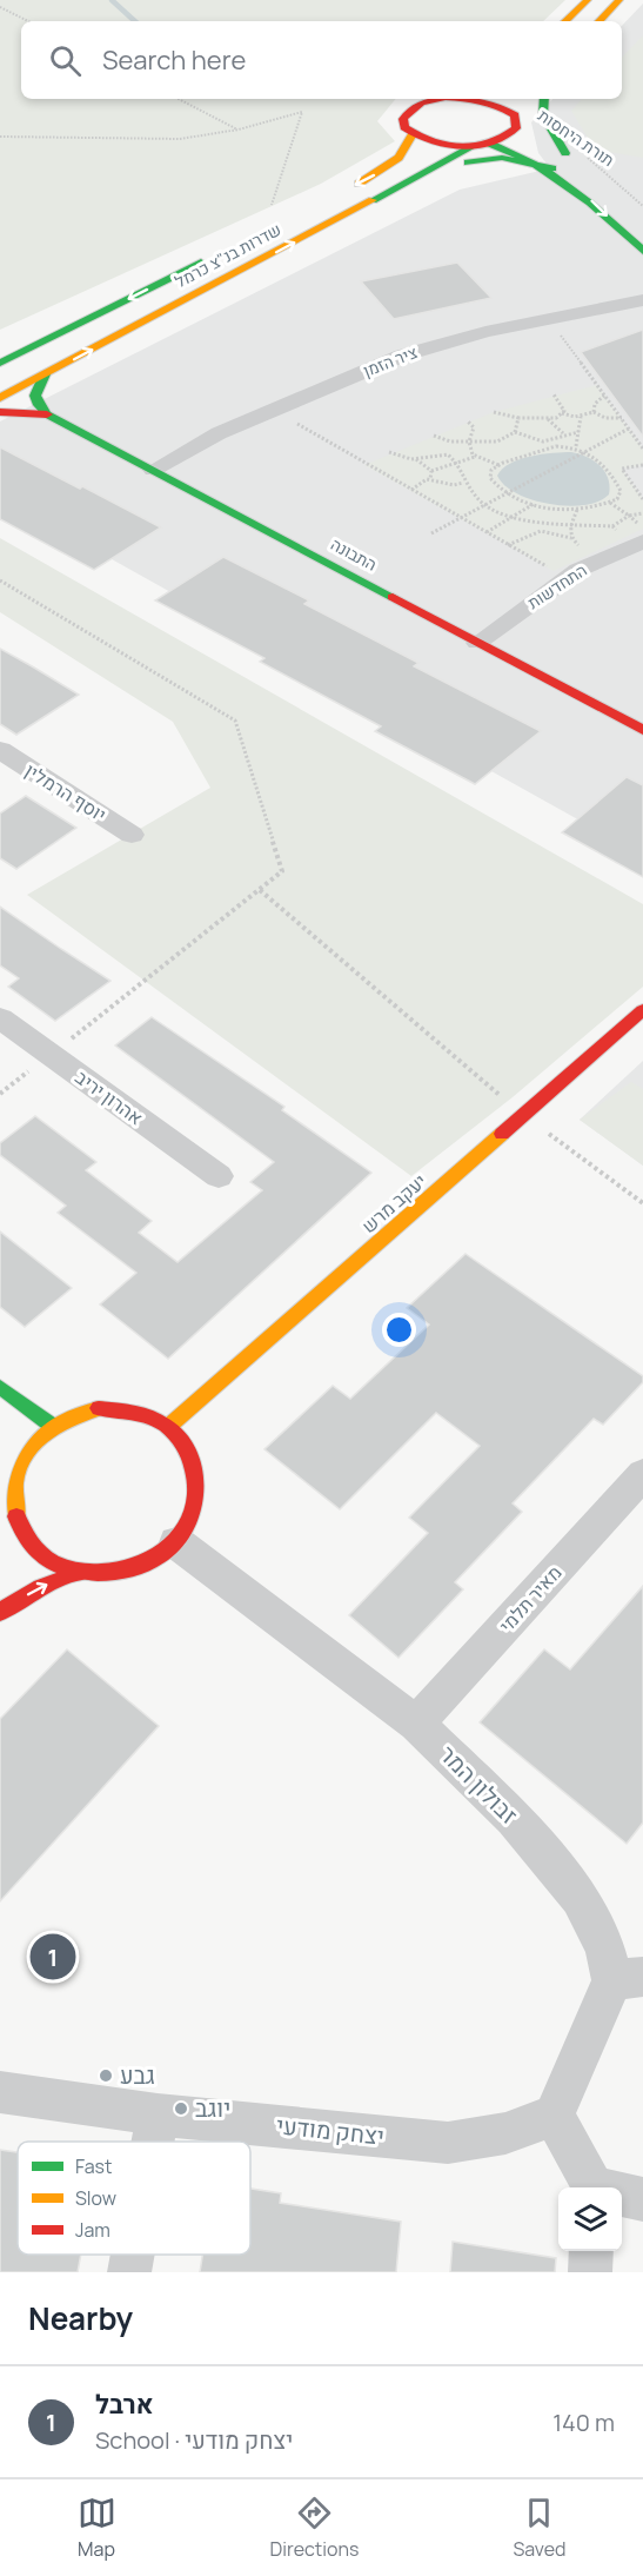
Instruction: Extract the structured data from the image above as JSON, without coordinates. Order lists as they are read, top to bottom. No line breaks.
{"streets":{"street":["תורת היחסות","שדרות בנ\"צ כרמל","ציר הזמן","התבונה","התחדשות","יוסף הרמלין","אהרון יריב","יעקב מרש","מאיר תלמי","זבולון המר","יצחק מודעי"]},"crossings":[["ציר הזמן","התבונה"],["התבונה","התחדשות"],["יעקב מרש","זבולון המר"],["מאיר תלמי","זבולון המר"],["זבולון המר","יצחק מודעי"]],"one_way":["תורת היחסות"],"places":["גבע","יוגב"],"legend":["Fast","Slow","Jam"],"page":{"search":"Search here","pins":"1","heading":"Nearby","list":[{"mark":"1","name":"ארבל","note":"School · יצחק מודעי","value":"140 m"}],"nav":["Map","Directions","Saved"]}}
